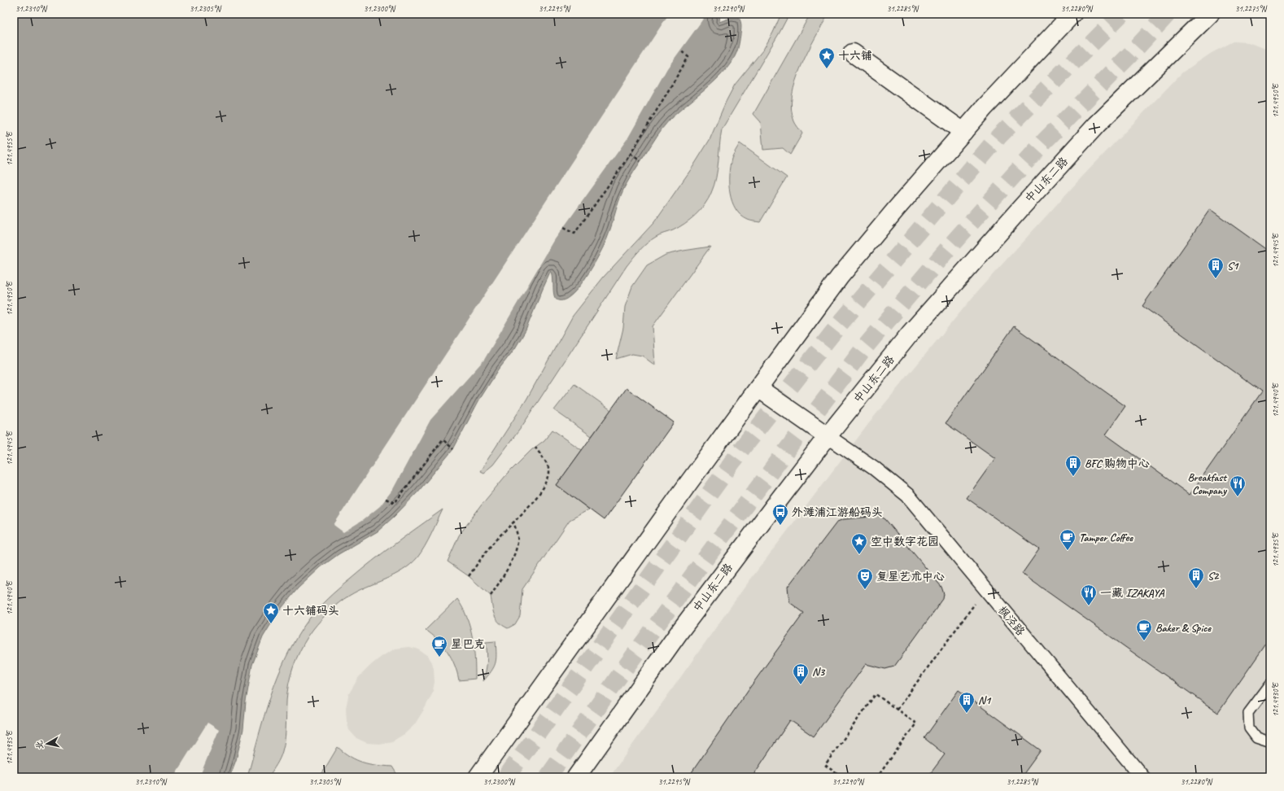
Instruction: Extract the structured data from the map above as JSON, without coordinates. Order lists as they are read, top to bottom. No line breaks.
{"streets":{"main road":["中山东二路"],"street":["枫泾路"]},"crossings":[["中山东二路","枫泾路"]],"places":{"place":["十六铺","空中数字花园","十六铺码头"],"building":["S1","BFC 购物中心","S2","N3","N1"],"restaurant":["Breakfast Company","一藏 IZAKAYA"],"bus stop":["外滩浦江游船码头"],"cafe":["Tamper Coffee","Baker & Spice","星巴克"],"theatre":["复星艺术中心"]},"north":"left","coordinates":["31.2310°N","31.2305°N","31.2300°N","31.2295°N","31.2290°N","31.2285°N","31.2280°N","31.2275°N","121.4950°E","121.4955°E","121.4945°E","121.4940°E","121.4935°E","121.4930°E"]}
